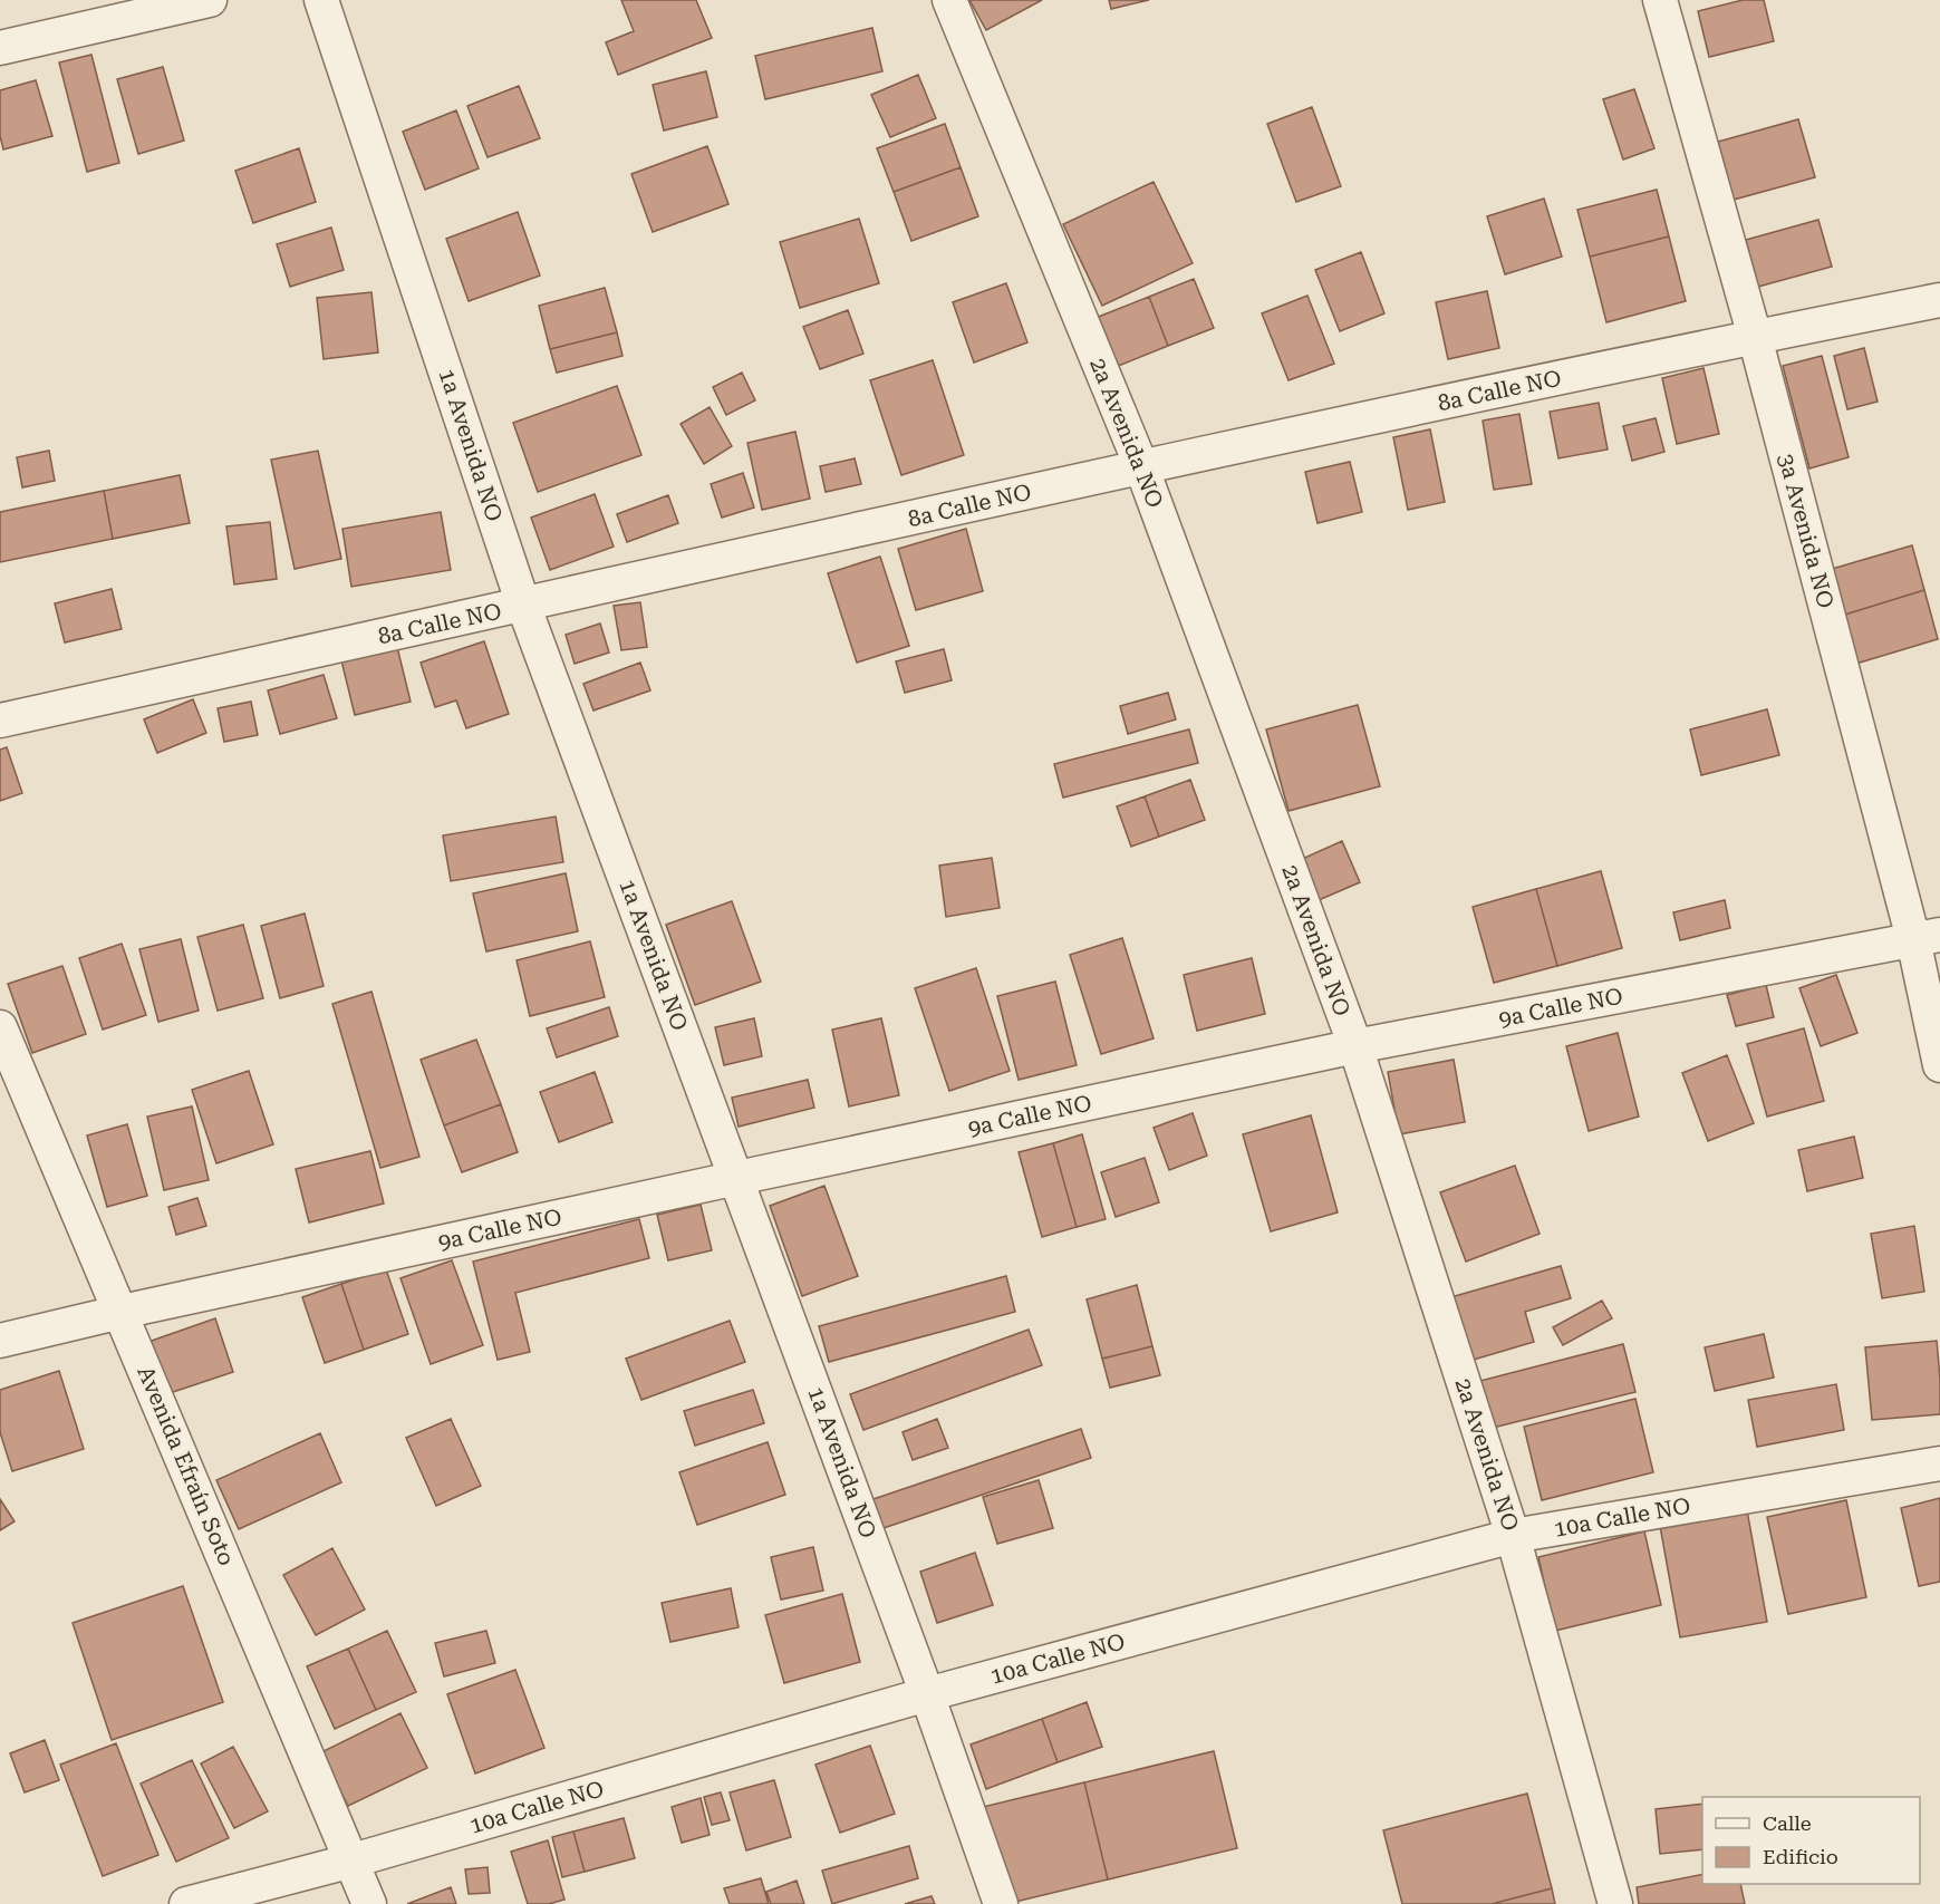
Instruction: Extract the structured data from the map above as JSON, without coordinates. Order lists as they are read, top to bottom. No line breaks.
{"streets":{"street":["8a Calle NO","2a Avenida NO","1a Avenida NO","3a Avenida NO","9a Calle NO","Avenida Efraín Soto","10a Calle NO"]},"crossings":[["8a Calle NO","2a Avenida NO"],["8a Calle NO","1a Avenida NO"],["8a Calle NO","3a Avenida NO"],["2a Avenida NO","9a Calle NO"],["2a Avenida NO","10a Calle NO"],["1a Avenida NO","9a Calle NO"],["1a Avenida NO","10a Calle NO"],["3a Avenida NO","9a Calle NO"],["9a Calle NO","Avenida Efraín Soto"],["Avenida Efraín Soto","10a Calle NO"]],"legend":["Calle","Edificio"]}
